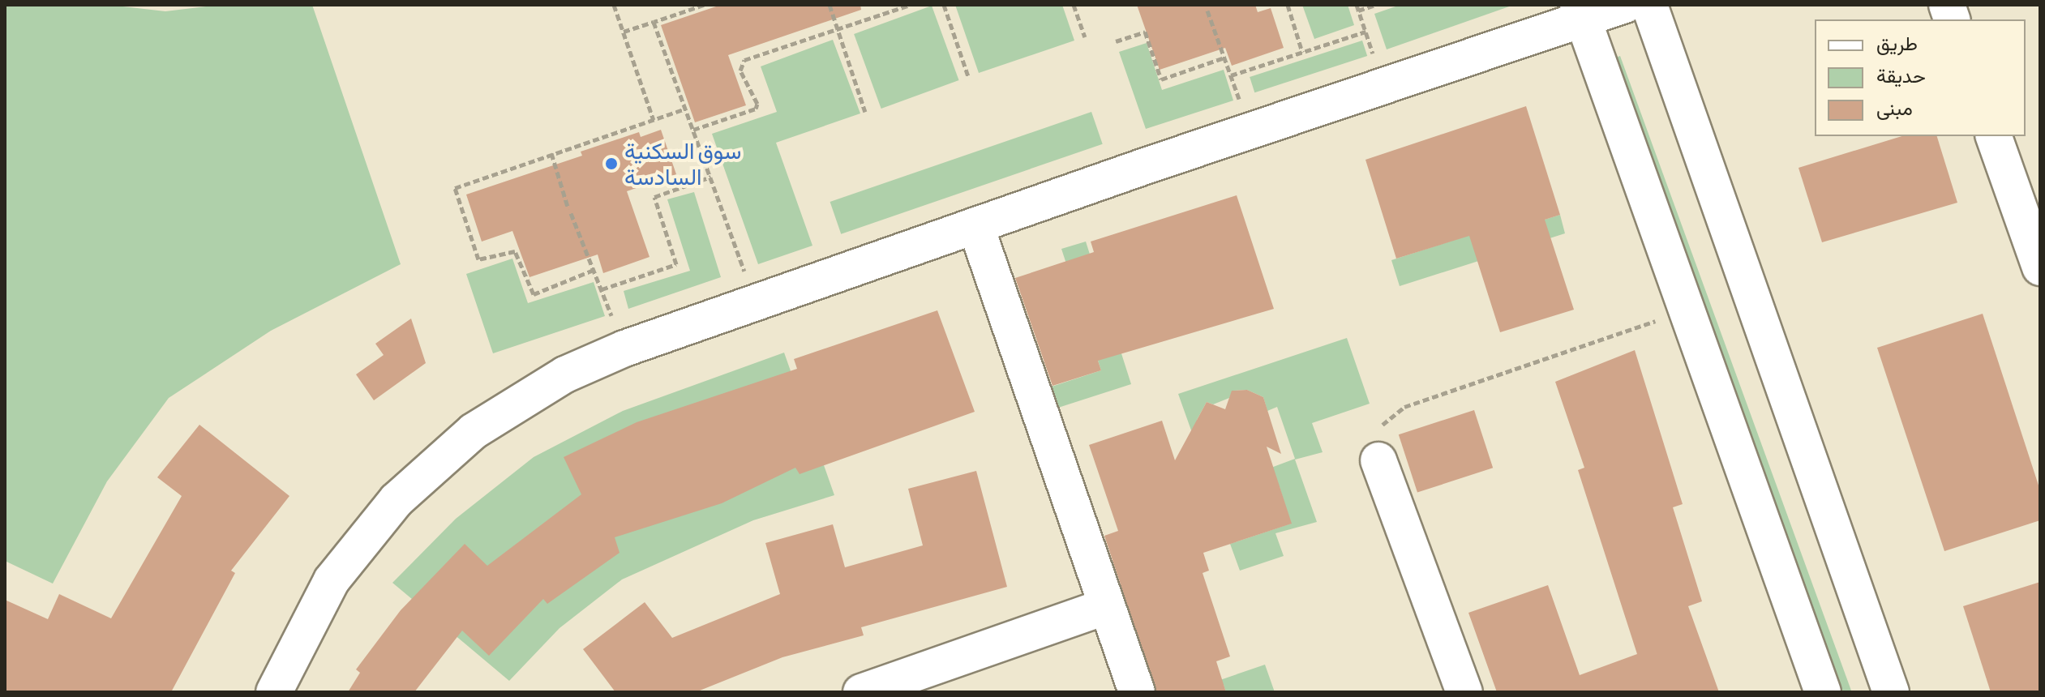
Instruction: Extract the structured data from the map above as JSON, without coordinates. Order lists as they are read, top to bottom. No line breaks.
{"places":["سوق السكنية السادسة"],"legend":["طريق","حديقة","مبنى"]}
